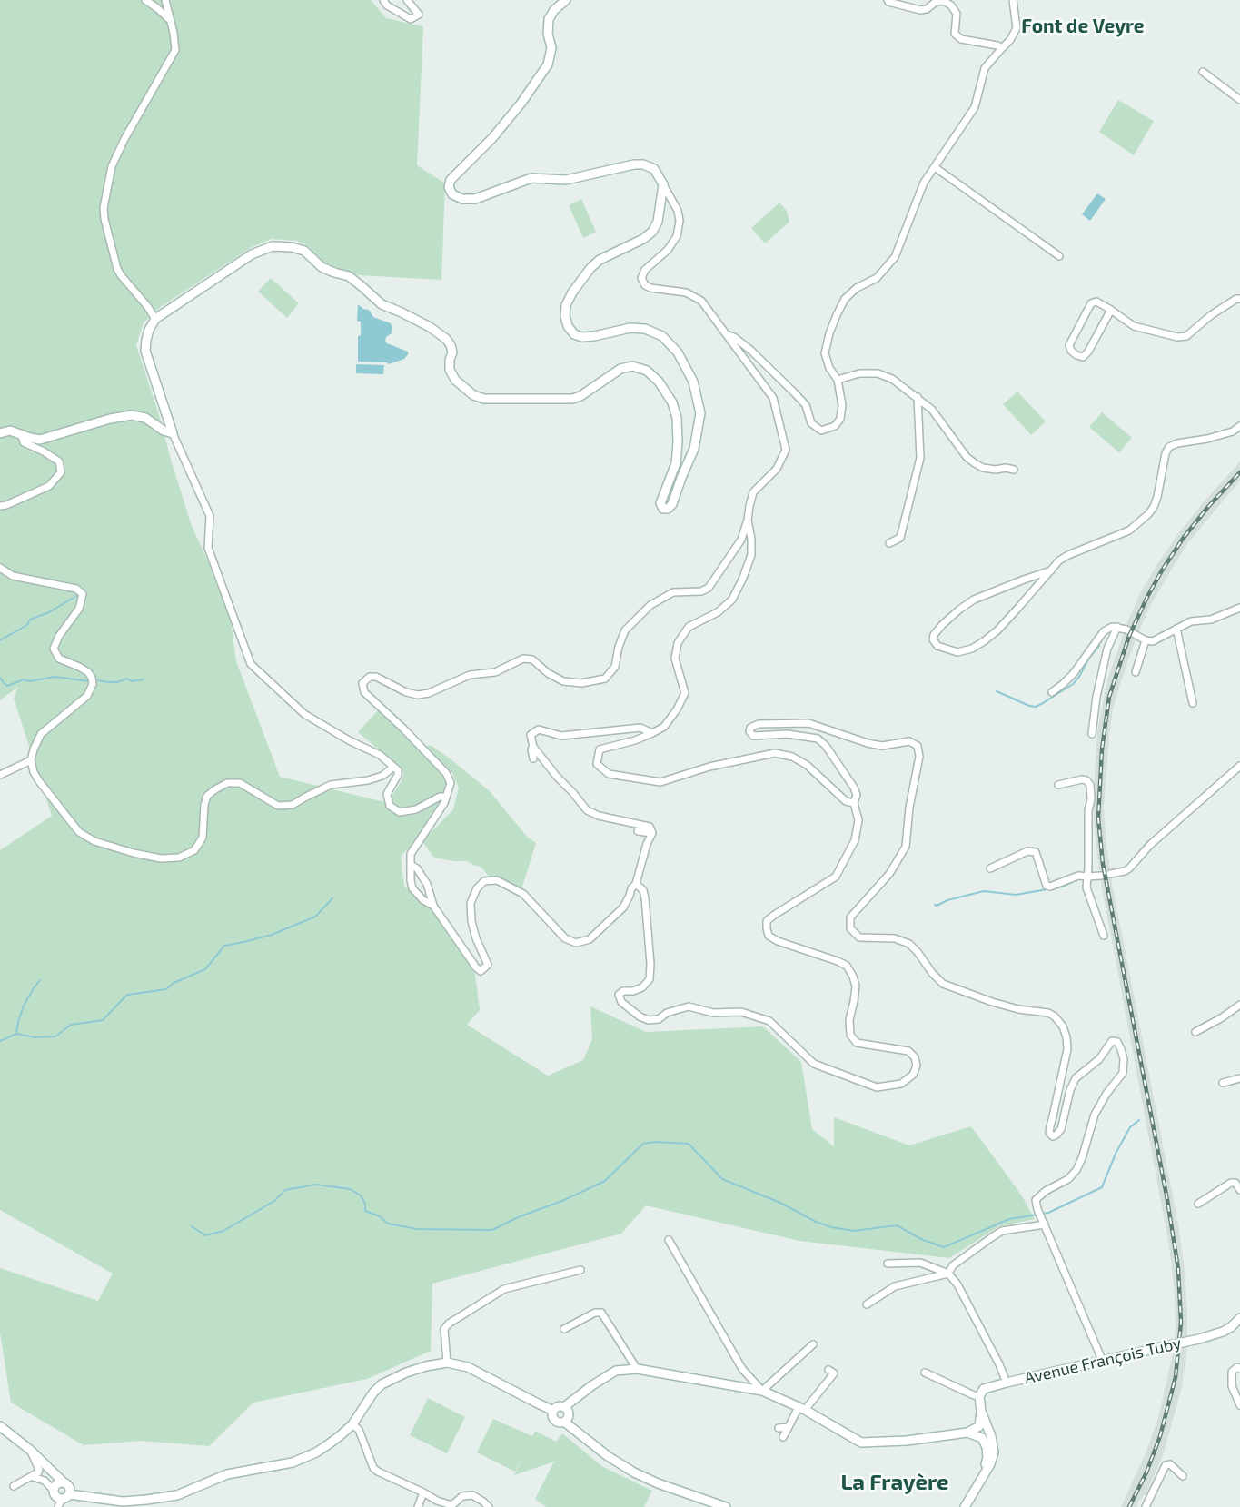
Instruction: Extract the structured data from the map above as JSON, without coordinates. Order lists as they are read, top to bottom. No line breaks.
{"streets":{"street":["Avenue François Tuby"]},"districts":["Font de Veyre","La Frayère"]}
